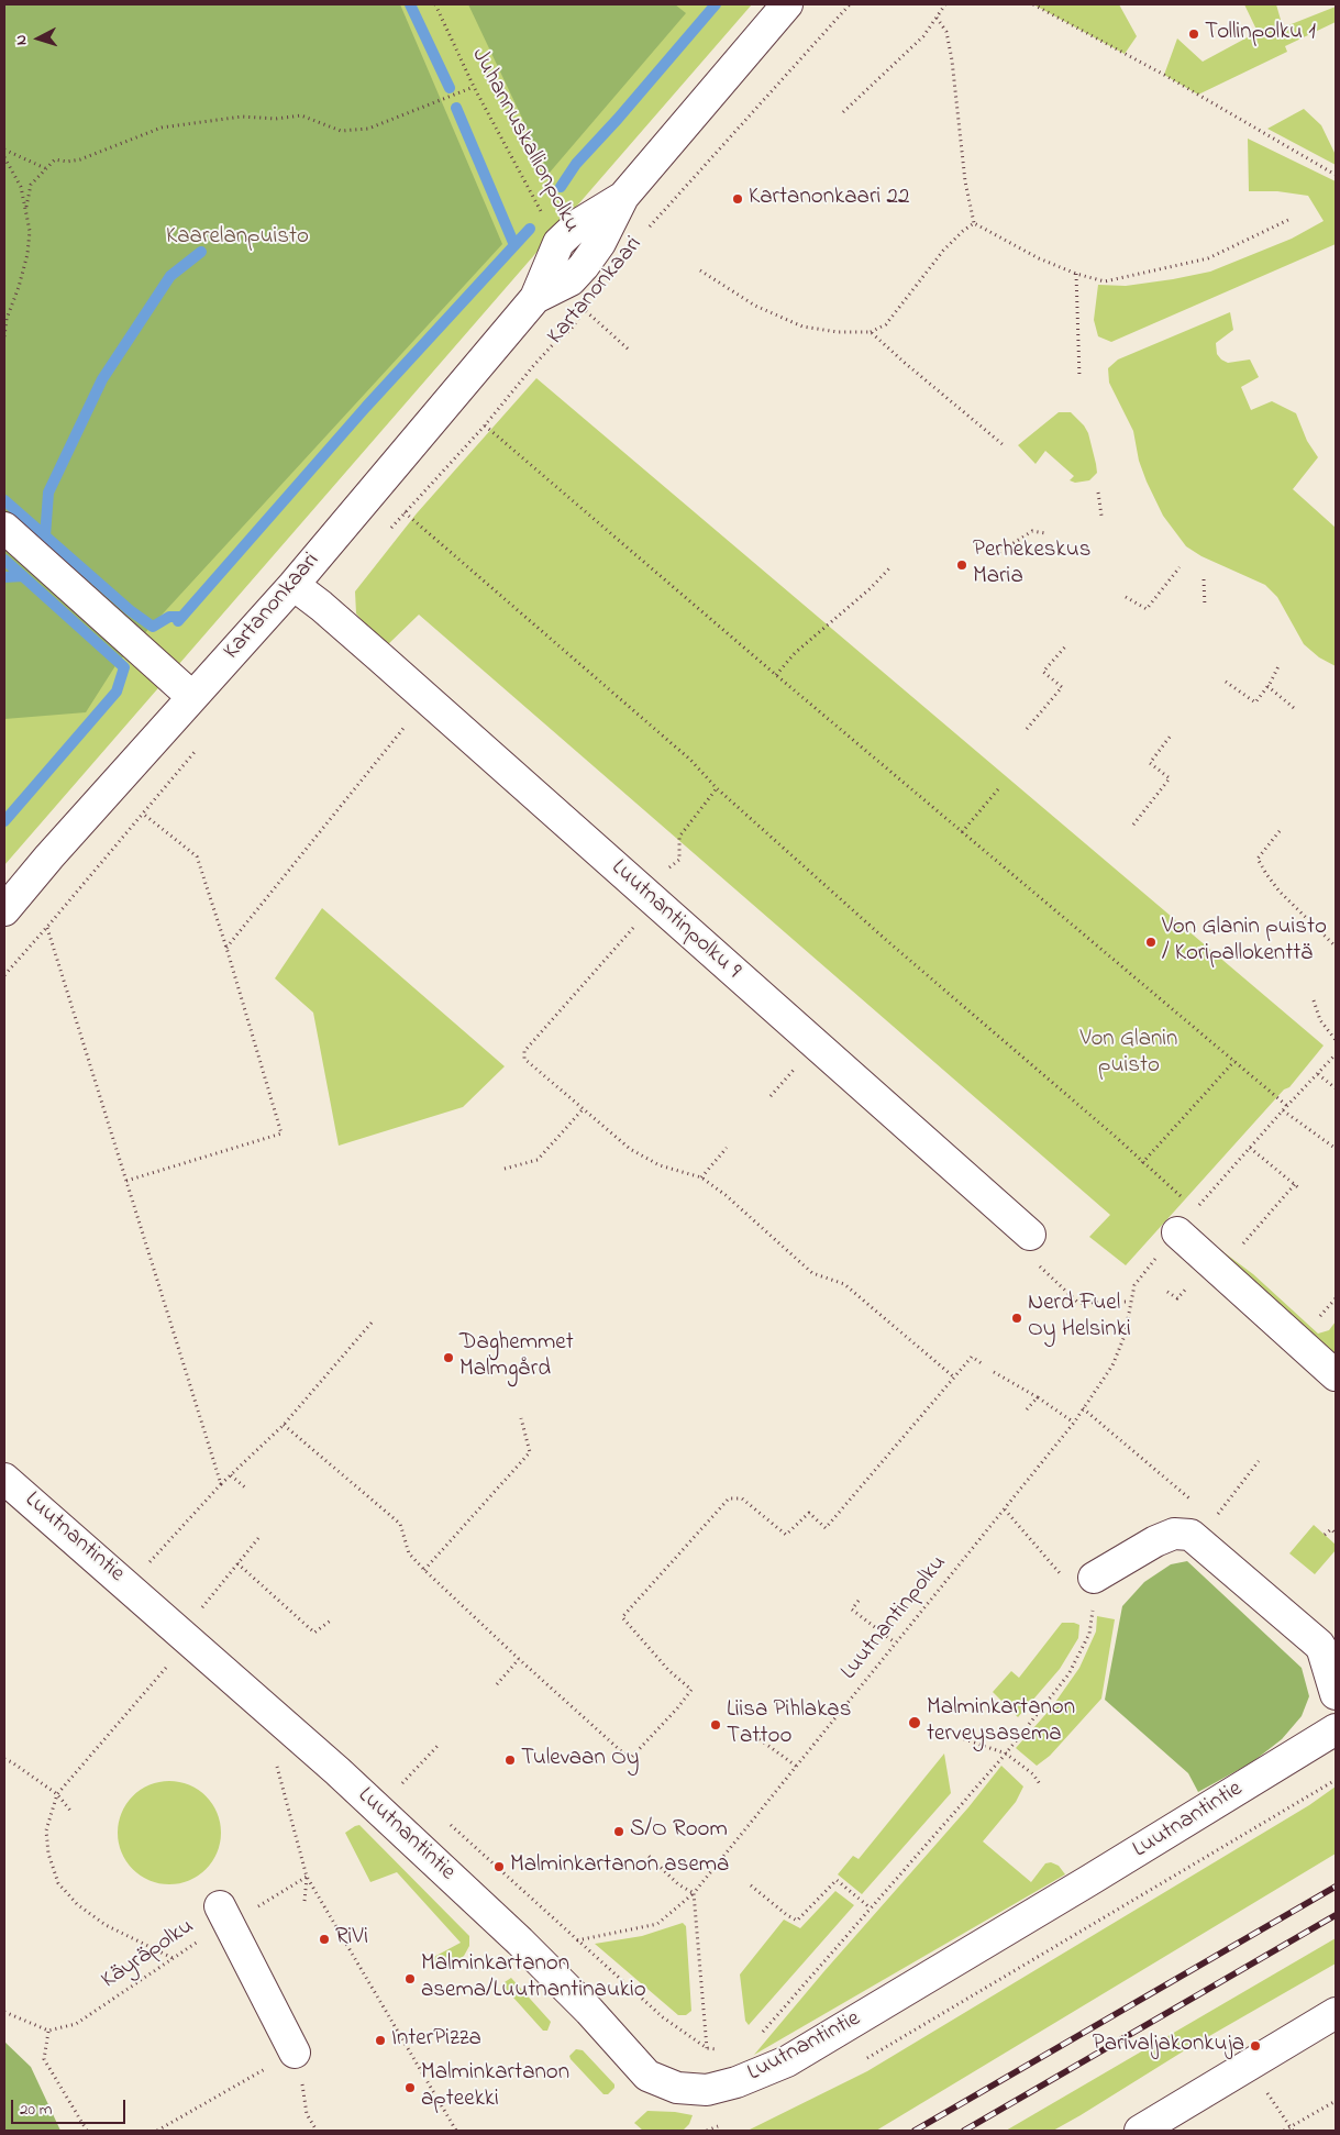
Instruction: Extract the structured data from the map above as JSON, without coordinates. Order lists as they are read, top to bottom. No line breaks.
{"streets":{"street":["Kartanonkaari","Luutnantinpolku 9","Luutnantintie"],"path":["Juhannuskallionpolku","Luutnantinpolku","Käyräpolku"]},"crossings":[["Juhannuskallionpolku","Kartanonkaari"],["Kartanonkaari","Luutnantinpolku 9"]],"parks":["Kaarelanpuisto","Von Glanin puisto"],"places":["Tollinpolku 1","Kartanonkaari 22","Perhekeskus Maria","Von Glanin puisto / Koripallokenttä","Nerd Fuel Oy Helsinki","Daghemmet Malmgård","Malminkartanon terveysasema","Liisa Pihlakas Tattoo","Tulevaan Oy","S/O Room","Malminkartanon asema","RiVi","Malminkartanon asema/Luutnantinaukio","InterPizza","Parivaljakonkuja","Malminkartanon apteekki"],"scale_bar":"20 m","north":"left"}
